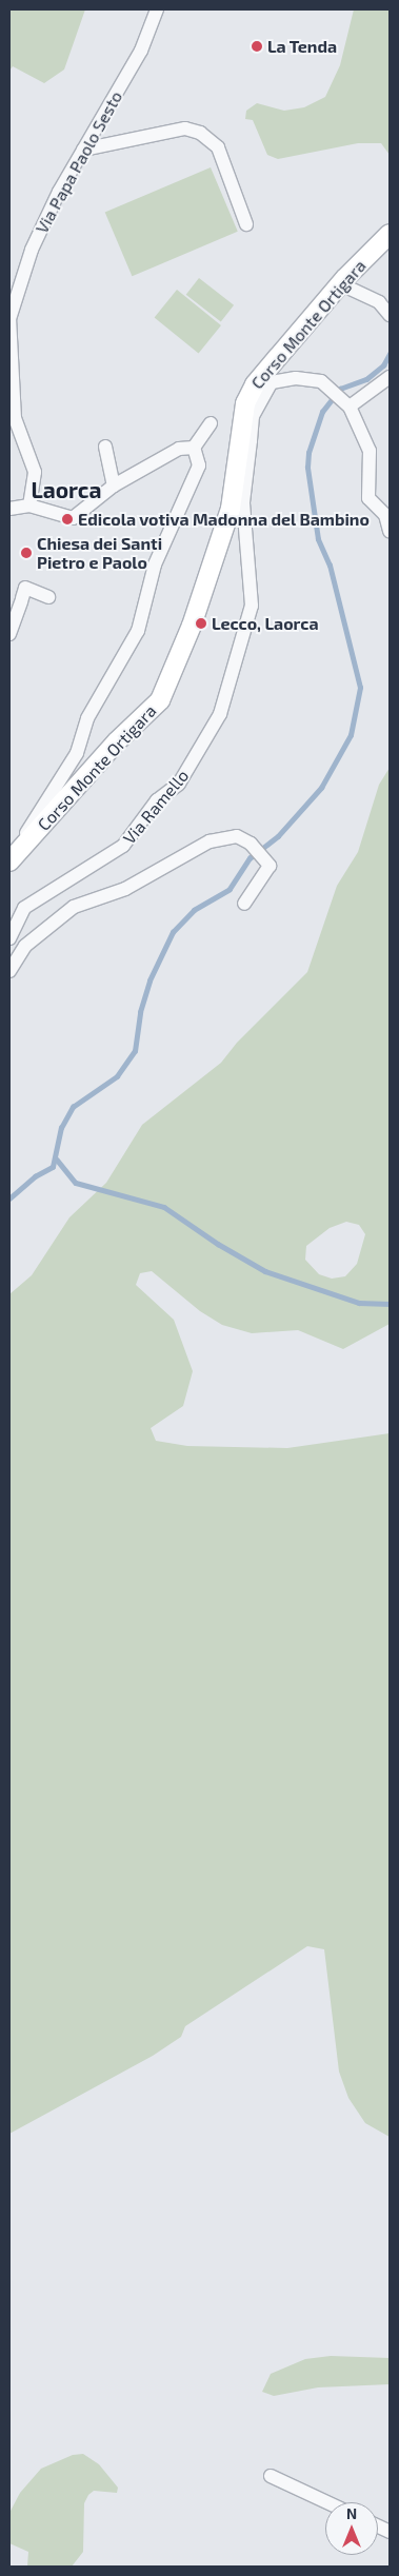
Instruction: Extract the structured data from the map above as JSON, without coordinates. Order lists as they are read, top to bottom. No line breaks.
{"streets":{"main road":["Corso Monte Ortigara"],"street":["Via Papa Paolo Sesto","Via Ramello"]},"crossings":[["Corso Monte Ortigara","Via Ramello"]],"districts":["Laorca"],"places":["La Tenda","Edicola votiva Madonna del Bambino","Chiesa dei Santi Pietro e Paolo","Lecco, Laorca"],"north":"top"}
